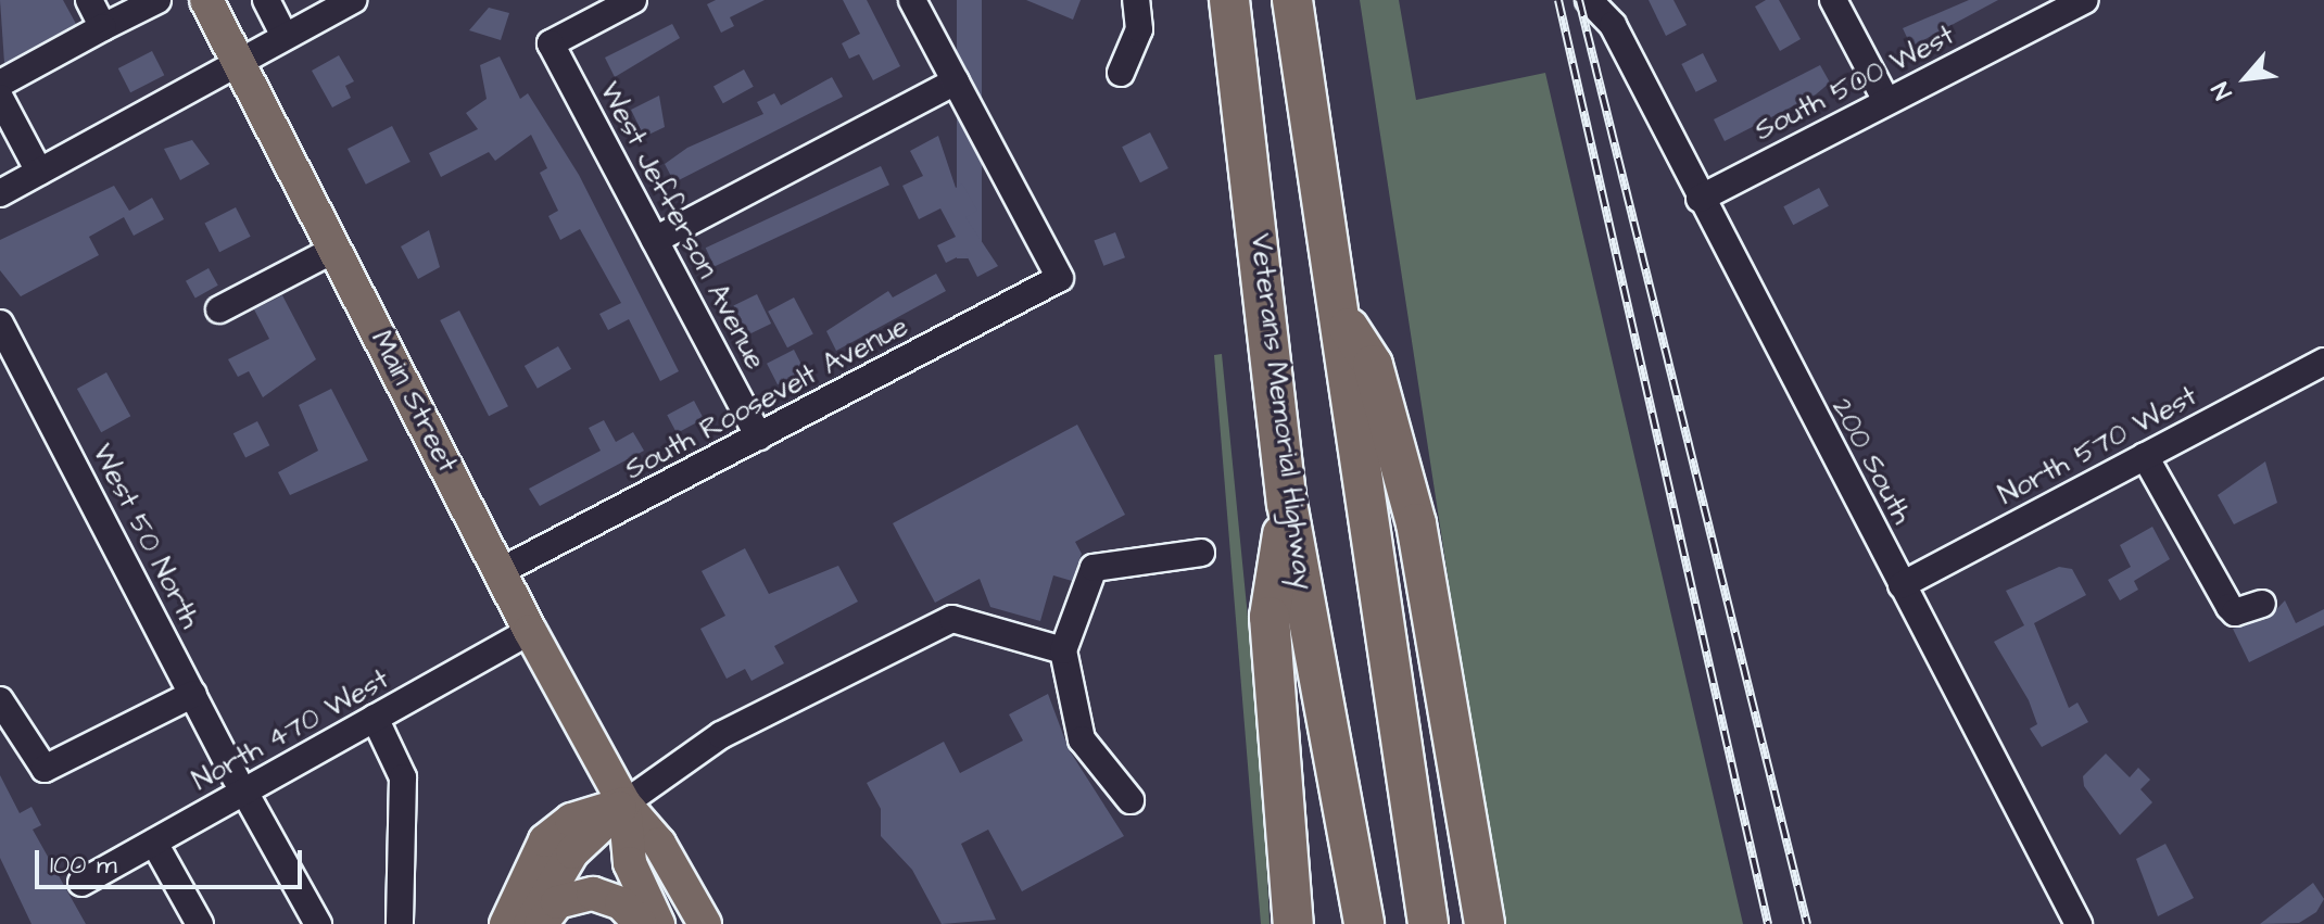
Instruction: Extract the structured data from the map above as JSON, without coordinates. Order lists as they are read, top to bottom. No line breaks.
{"streets":{"highway":["Veterans Memorial Highway"],"main road":["Main Street"],"street":["South 500 West","West Jefferson Avenue","South Roosevelt Avenue","North 570 West","200 South","West 50 North","North 470 West"]},"crossings":[["South 500 West","200 South"],["West Jefferson Avenue","South Roosevelt Avenue"],["South Roosevelt Avenue","Main Street"],["Main Street","North 470 West"],["North 570 West","200 South"],["West 50 North","North 470 West"]],"scale_bar":"100 m","north":"bottom left"}
